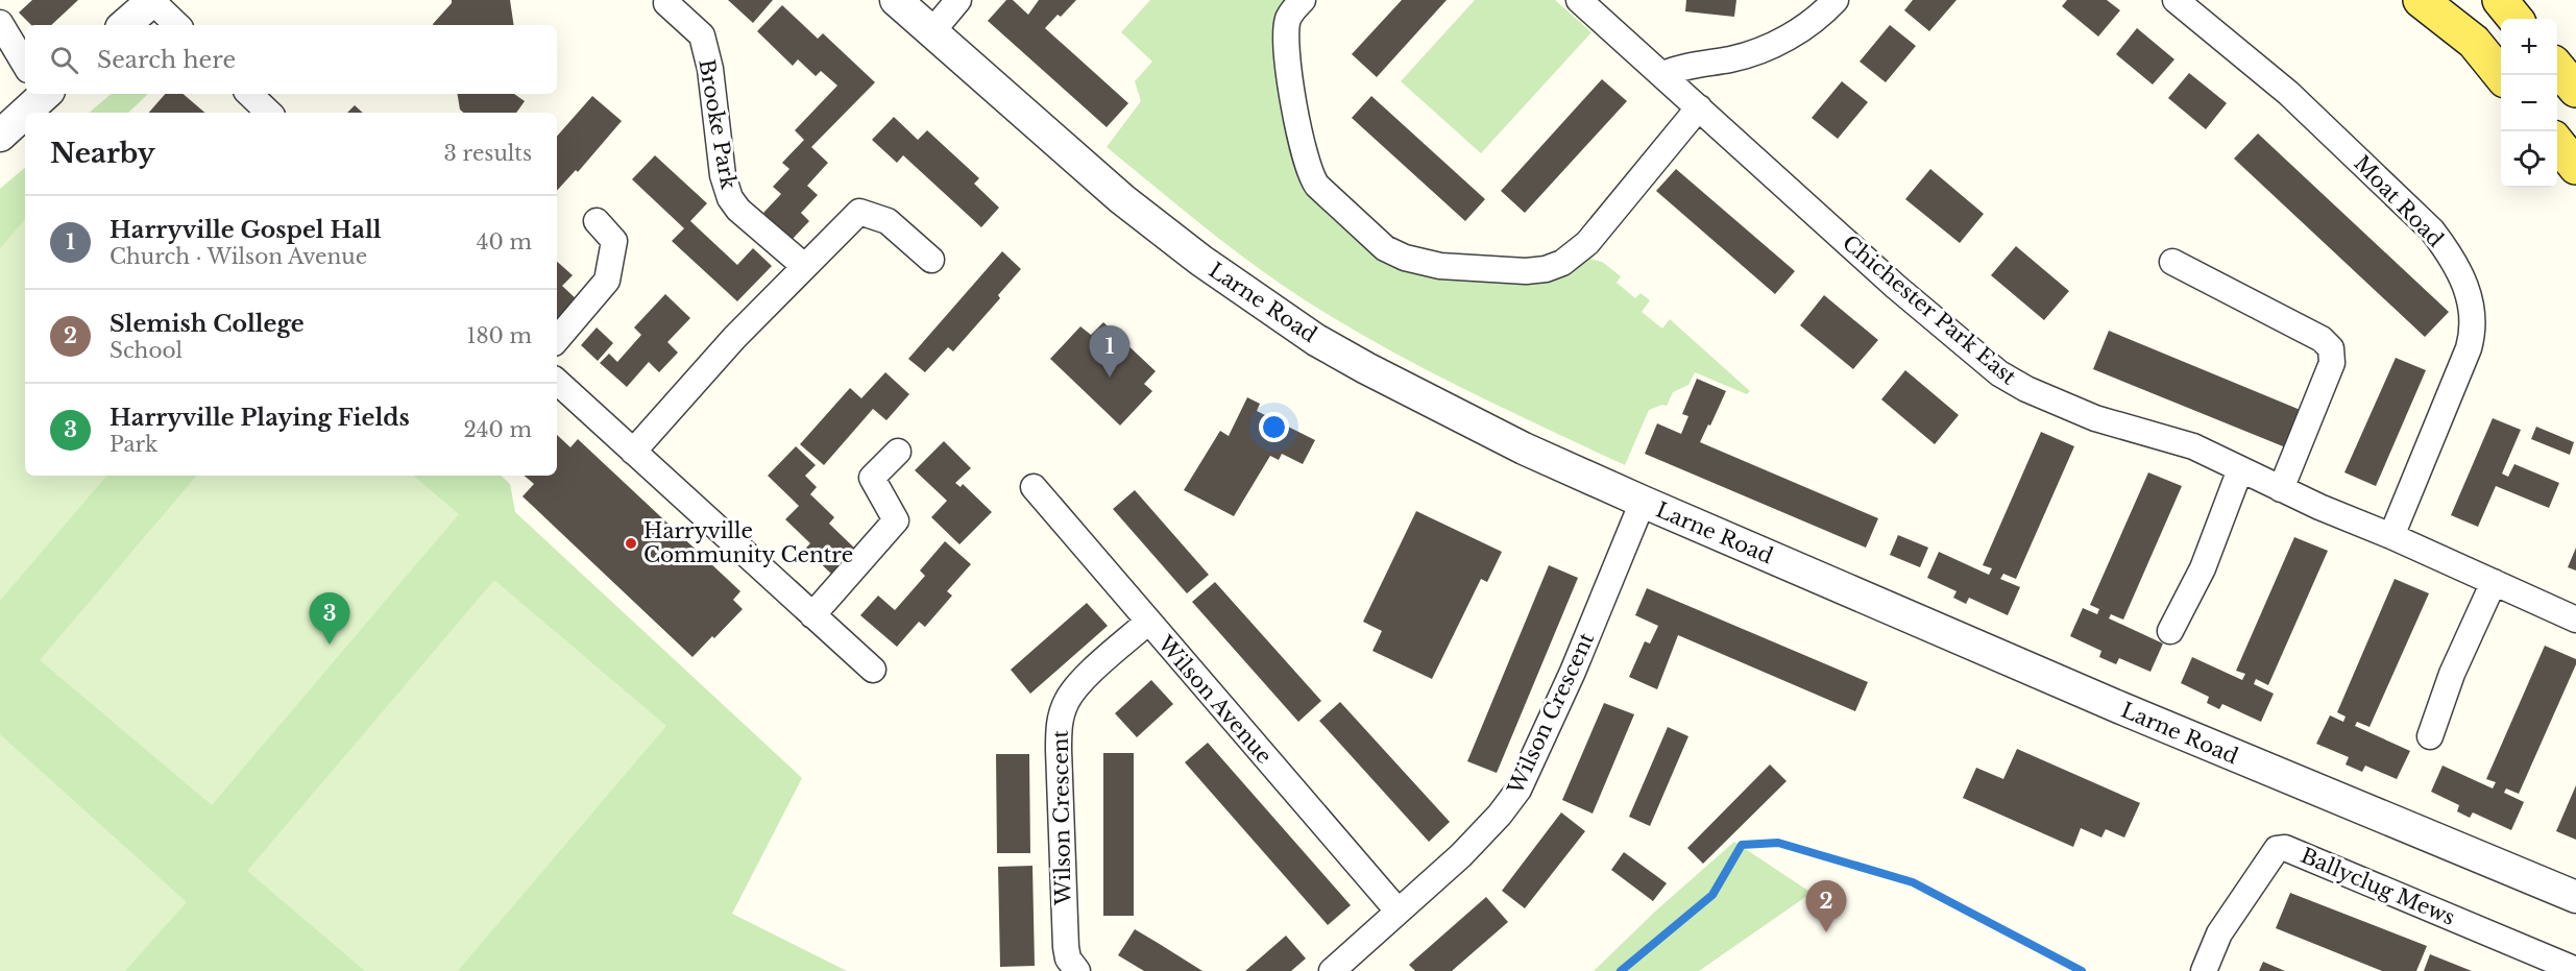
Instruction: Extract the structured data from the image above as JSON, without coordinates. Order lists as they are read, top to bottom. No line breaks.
{"streets":{"street":["Brooke Park","Moat Road","Larne Road","Chichester Park East","Wilson Avenue","Wilson Crescent","Ballyclug Mews"]},"crossings":[["Moat Road","Chichester Park East"],["Larne Road","Wilson Crescent"],["Wilson Avenue","Wilson Crescent"]],"places":["Harryville Community Centre"],"page":{"map_buttons":["+","−"],"search":"Search here","heading":["Nearby","3 results"],"list":[{"mark":"1","name":"Harryville Gospel Hall","note":"Church · Wilson Avenue","value":"40 m"},{"mark":"2","name":"Slemish College","note":"School","value":"180 m"},{"mark":"3","name":"Harryville Playing Fields","note":"Park","value":"240 m"}],"pins":["1","3","2"]}}
